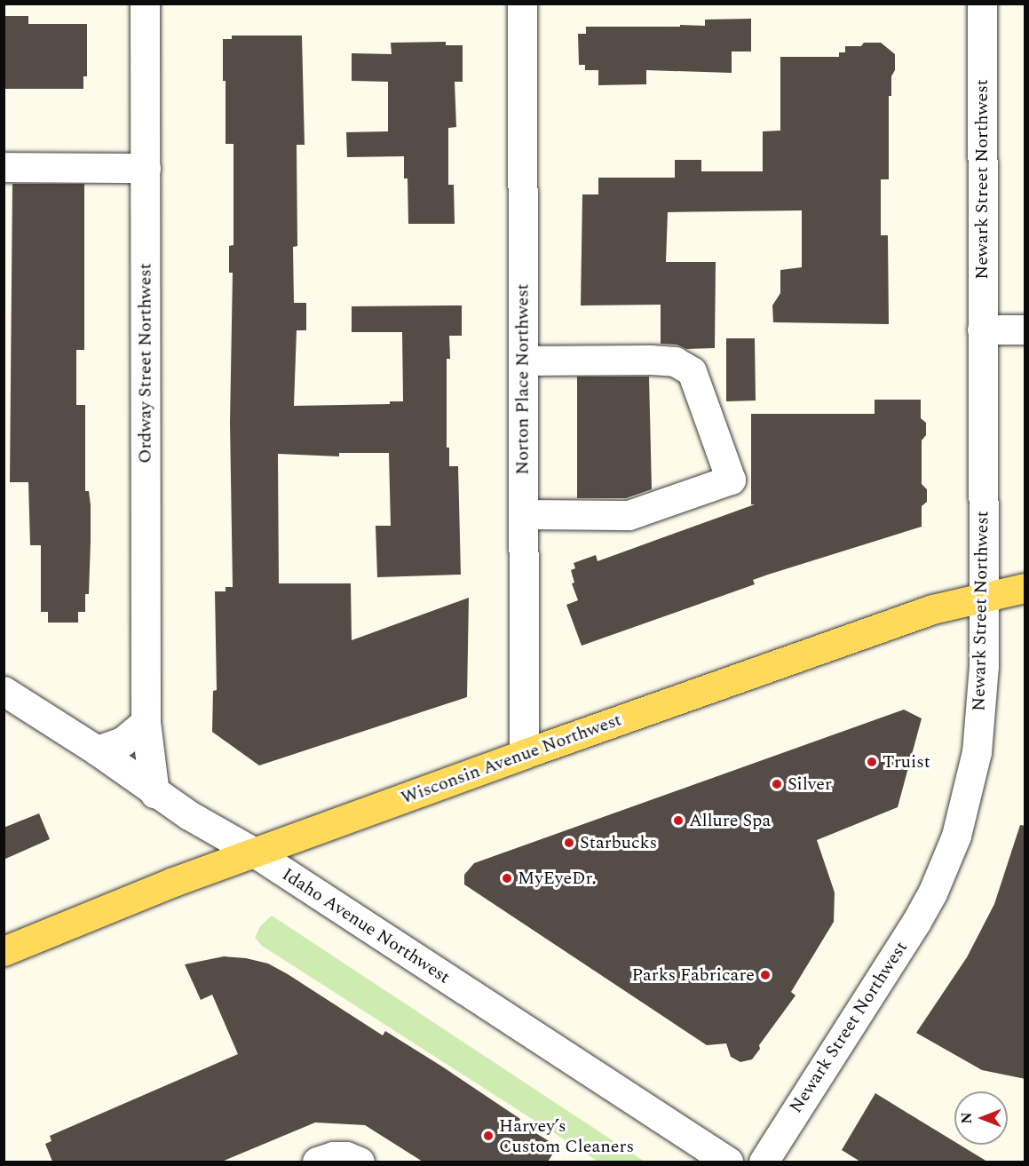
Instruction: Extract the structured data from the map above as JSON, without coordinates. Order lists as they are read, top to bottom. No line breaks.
{"streets":{"main road":["Wisconsin Avenue Northwest"],"street":["Newark Street Northwest","Ordway Street Northwest","Norton Place Northwest","Idaho Avenue Northwest"]},"crossings":[["Newark Street Northwest","Wisconsin Avenue Northwest"],["Ordway Street Northwest","Idaho Avenue Northwest"],["Norton Place Northwest","Wisconsin Avenue Northwest"],["Wisconsin Avenue Northwest","Idaho Avenue Northwest"]],"places":["Truist","Silver","Allure Spa","Starbucks","MyEyeDr.","Parks Fabricare","Harvey’s Custom Cleaners"],"north":"left"}
